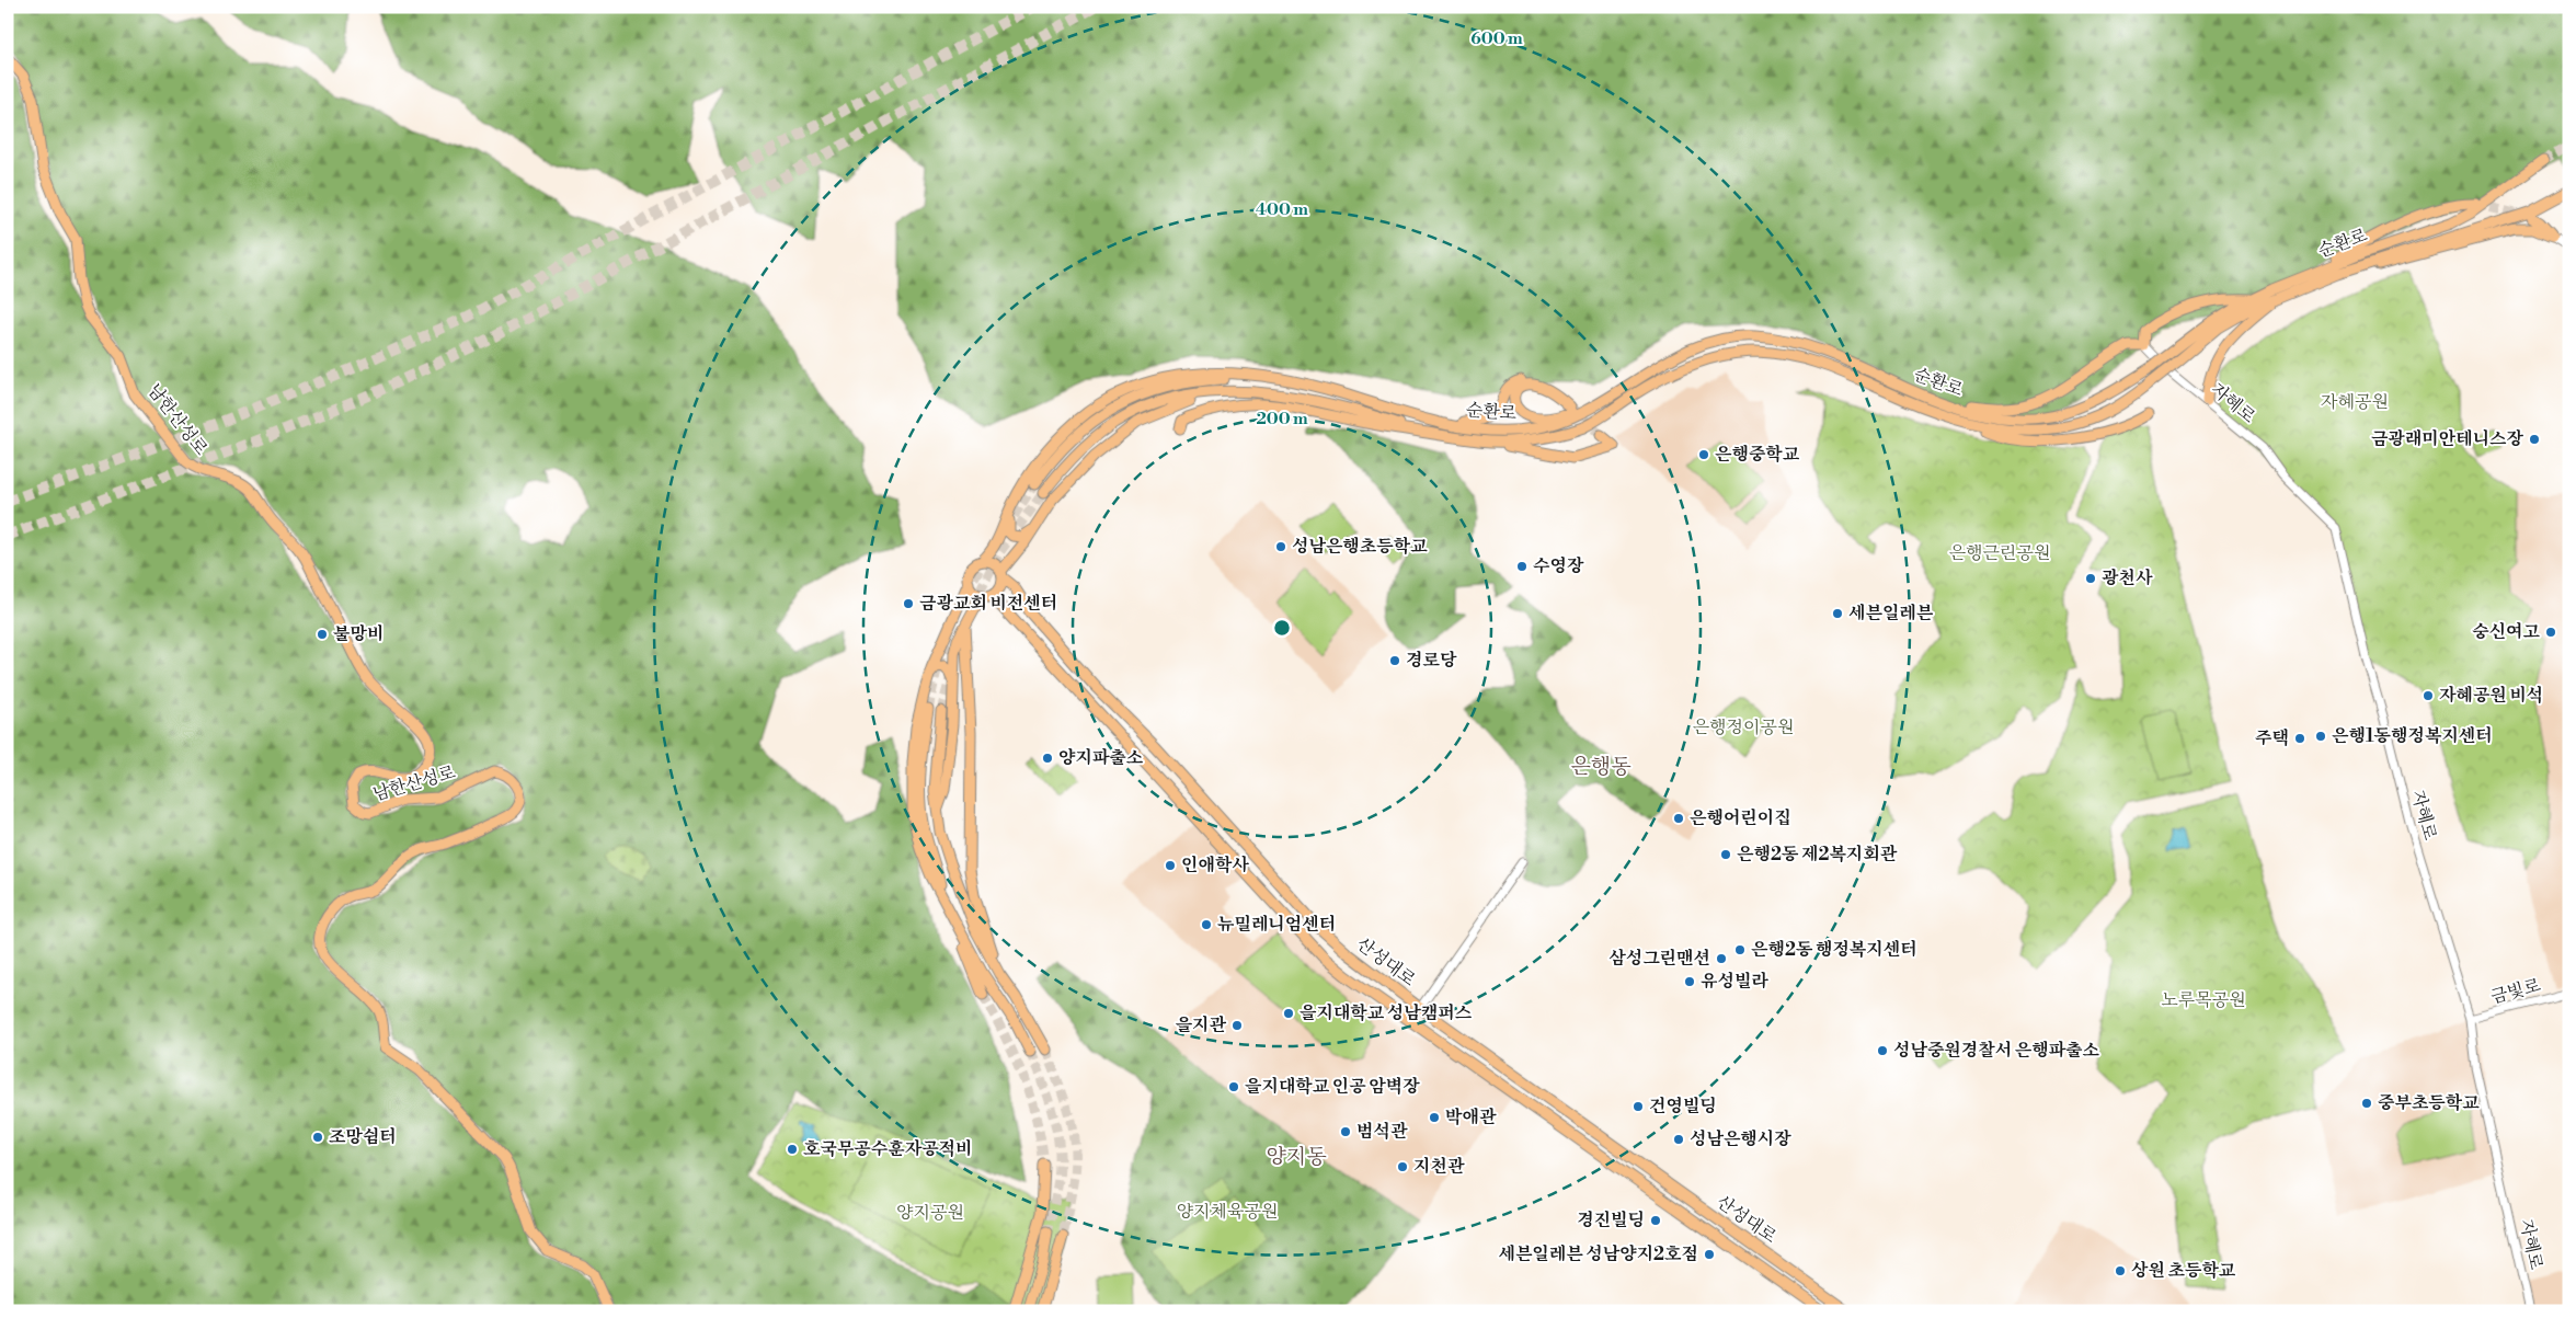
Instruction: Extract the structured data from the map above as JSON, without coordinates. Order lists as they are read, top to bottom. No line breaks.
{"streets":{"main road":["순환로","남한산성로","산성대로"],"street":["자혜로","금빛로"]},"crossings":[["자혜로","금빛로"]],"districts":["은행동","양지동"],"parks":["자혜공원","은행근린공원","은행정이공원","노루목공원","양지체육공원","양지공원"],"places":["금광래미안테니스장","은행중학교","성남은행초등학교","수영장","광천사","금광교회 비전센터","세븐일레븐","숭신여고","불망비","경로당","자혜공원 비석","은행1동행정복지센터","주택","양지파출소","은행어린이집","은행2동 제2복지회관","인애학사","뉴밀레니엄센터","은행2동 행정복지센터","삼성그린맨션","유성빌라","을지대학교 성남캠퍼스","을지관","성남중원경찰서 은행파출소","을지대학교 인공 암벽장","중부초등학교","건영빌딩","박애관","범석관","조망쉼터","성남은행시장","호국무공수훈자공적비","지천관","경진빌딩","세븐일레븐 성남양지2호점","상원 초등학교"],"rings":["600 m","400 m","200 m"]}
